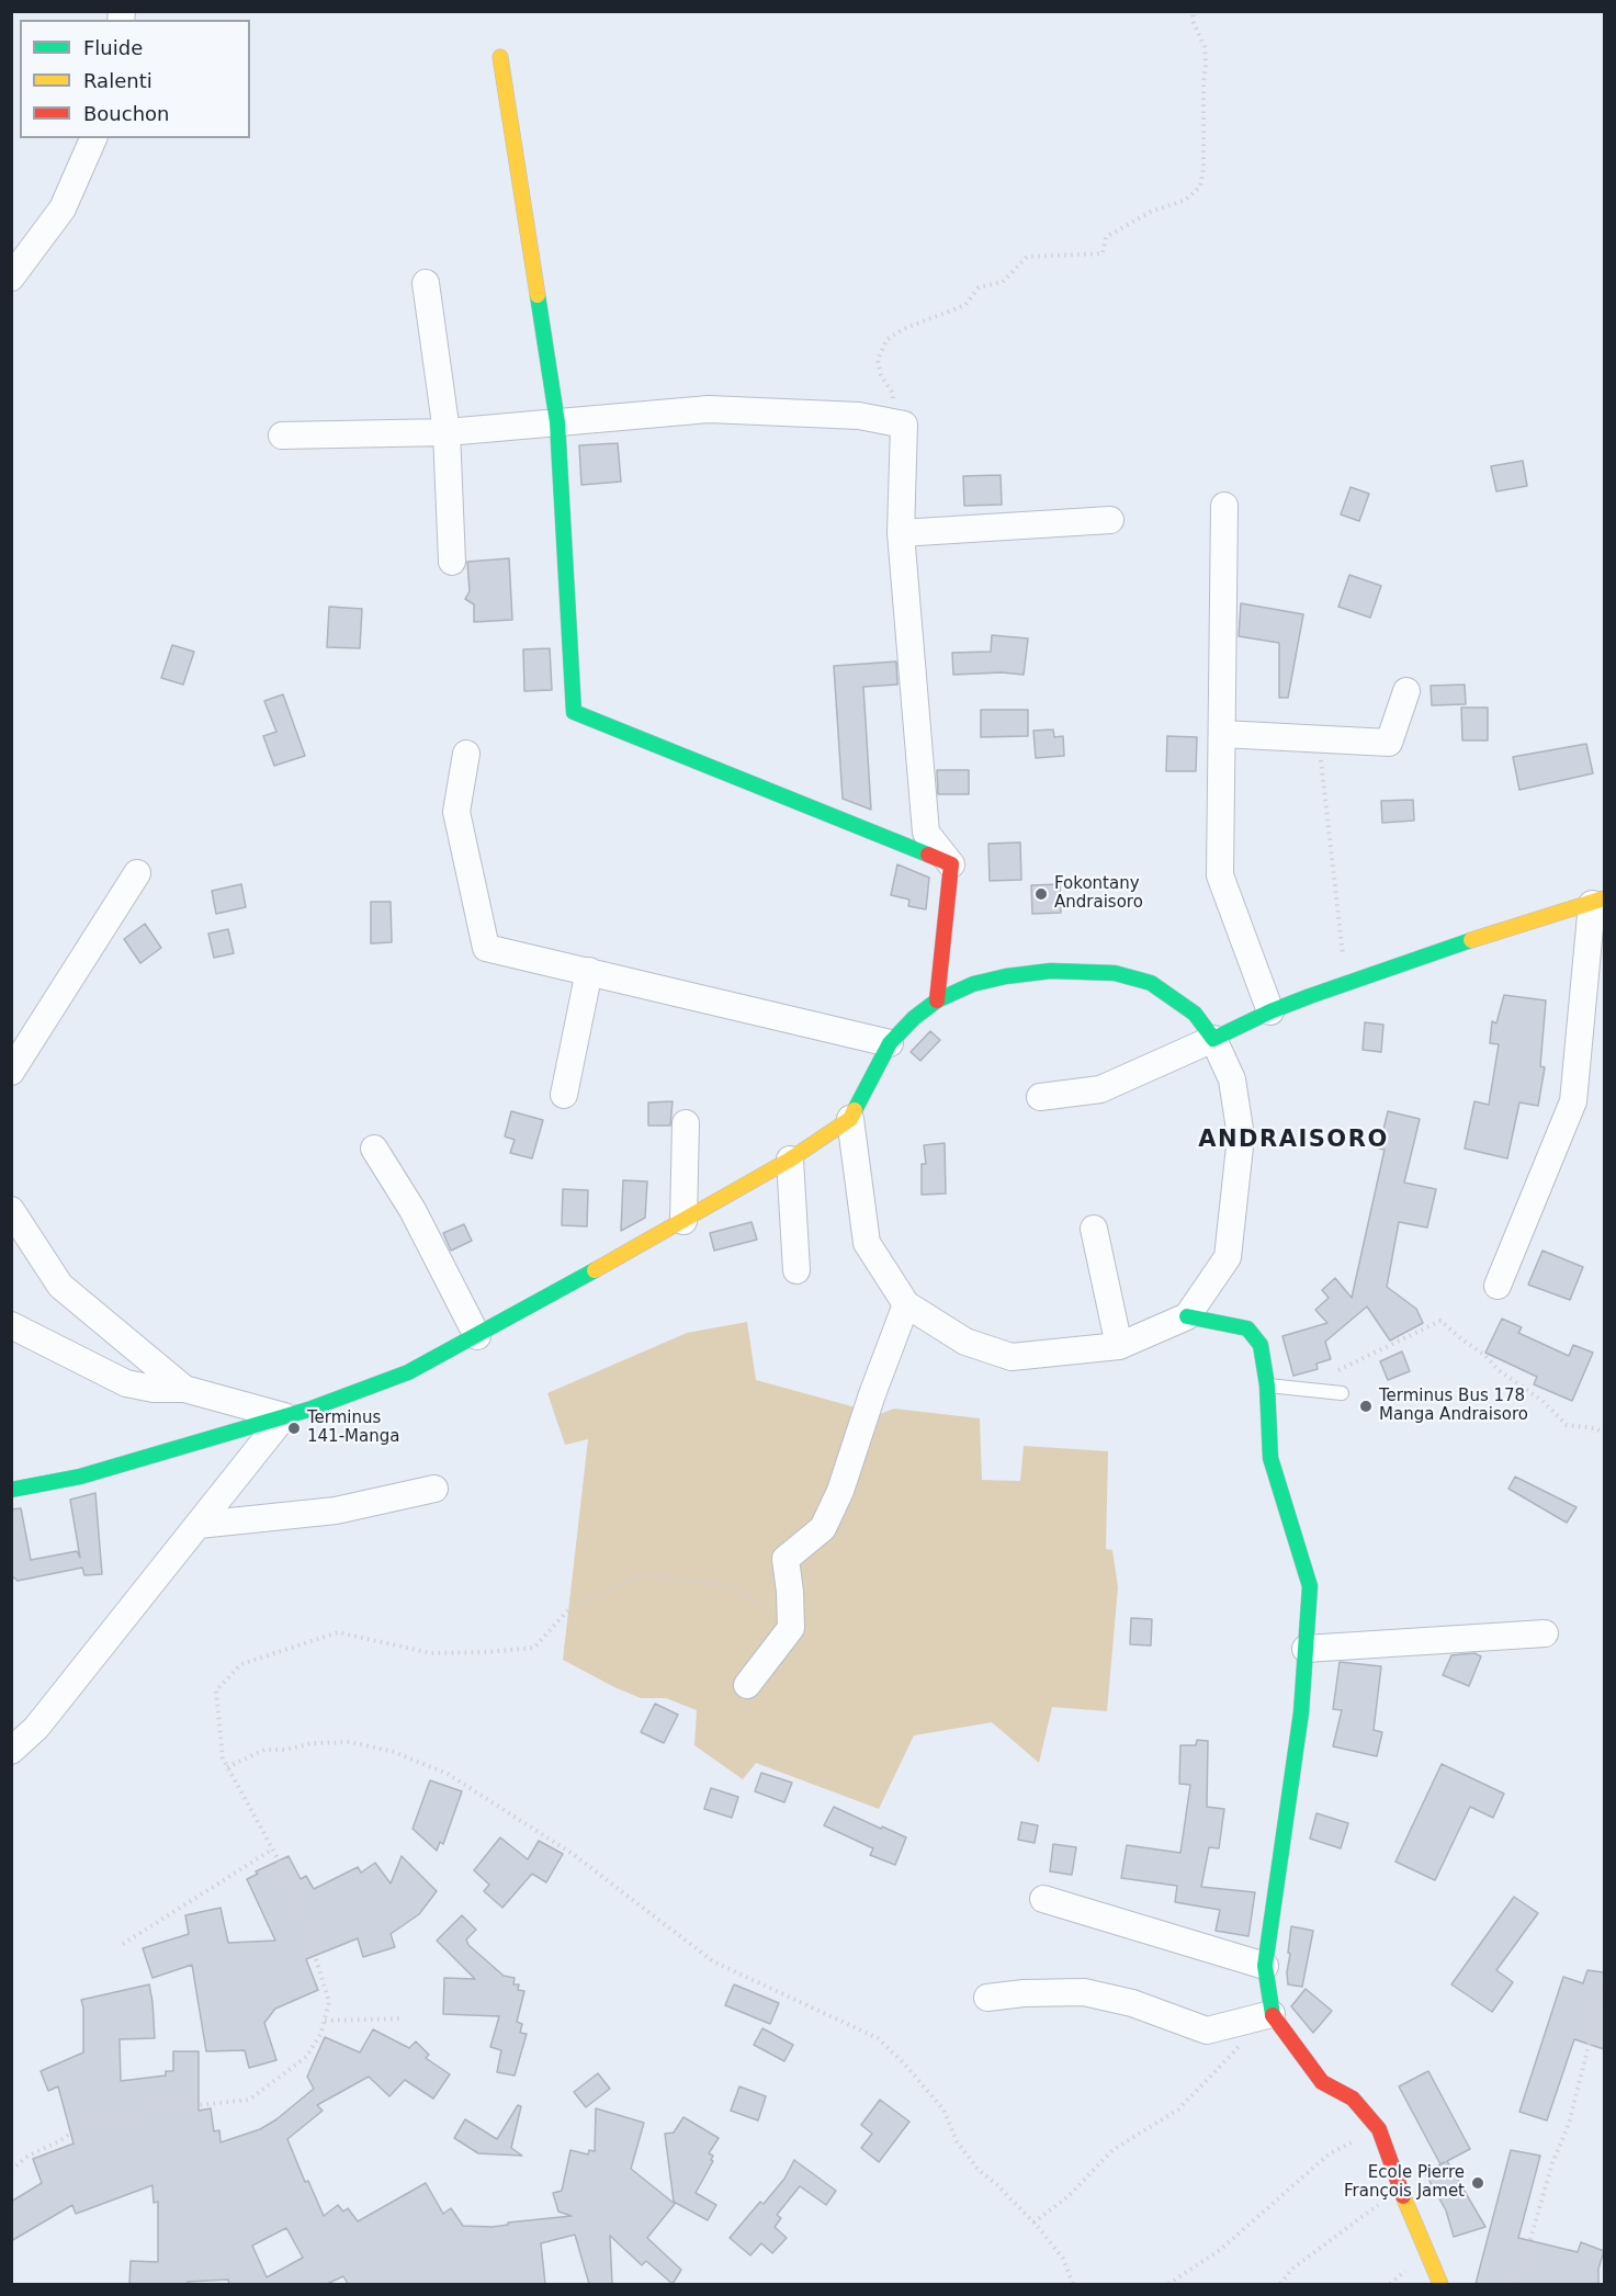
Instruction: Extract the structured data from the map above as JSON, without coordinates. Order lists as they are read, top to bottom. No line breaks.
{"districts":["ANDRAISORO"],"places":["Fokontany Andraisoro","Terminus Bus 178 Manga Andraisoro","Terminus 141-Manga","Ecole Pierre François Jamet"],"legend":["Fluide","Ralenti","Bouchon"]}
